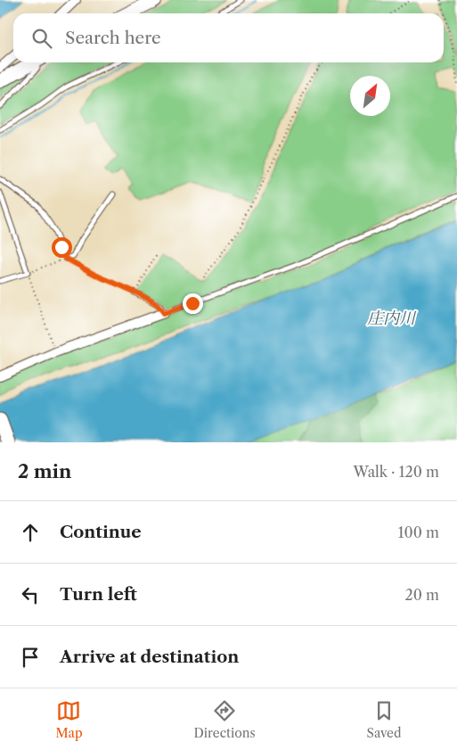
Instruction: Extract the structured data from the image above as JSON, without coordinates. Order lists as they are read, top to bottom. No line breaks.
{"water":["庄内川"],"north":"top right","page":{"search":"Search here","heading":["2 min","Walk · 120 m"],"list":[["Continue","100 m"],["Turn left","20 m"],"Arrive at destination"],"nav":["Map","Directions","Saved"]}}
